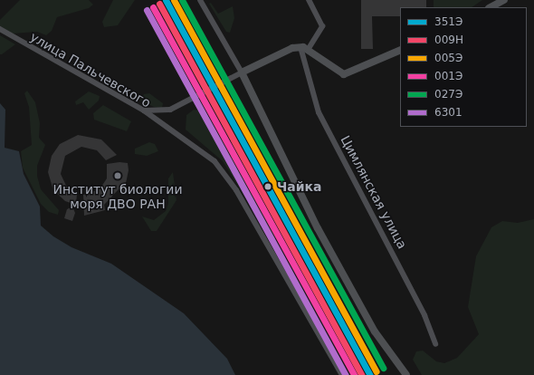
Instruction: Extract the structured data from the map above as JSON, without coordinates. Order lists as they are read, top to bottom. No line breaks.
{"streets":{"street":["улица Пальчевского","Цимлянская улица"]},"places":["Институт биологии моря ДВО РАН","Чайка"],"lines":["transit line 351Э","transit line 005Э","transit line 027Э","transit line 009Н","transit line 001Э","transit line 6301"],"legend":["351Э","009Н","005Э","001Э","027Э","6301"]}
